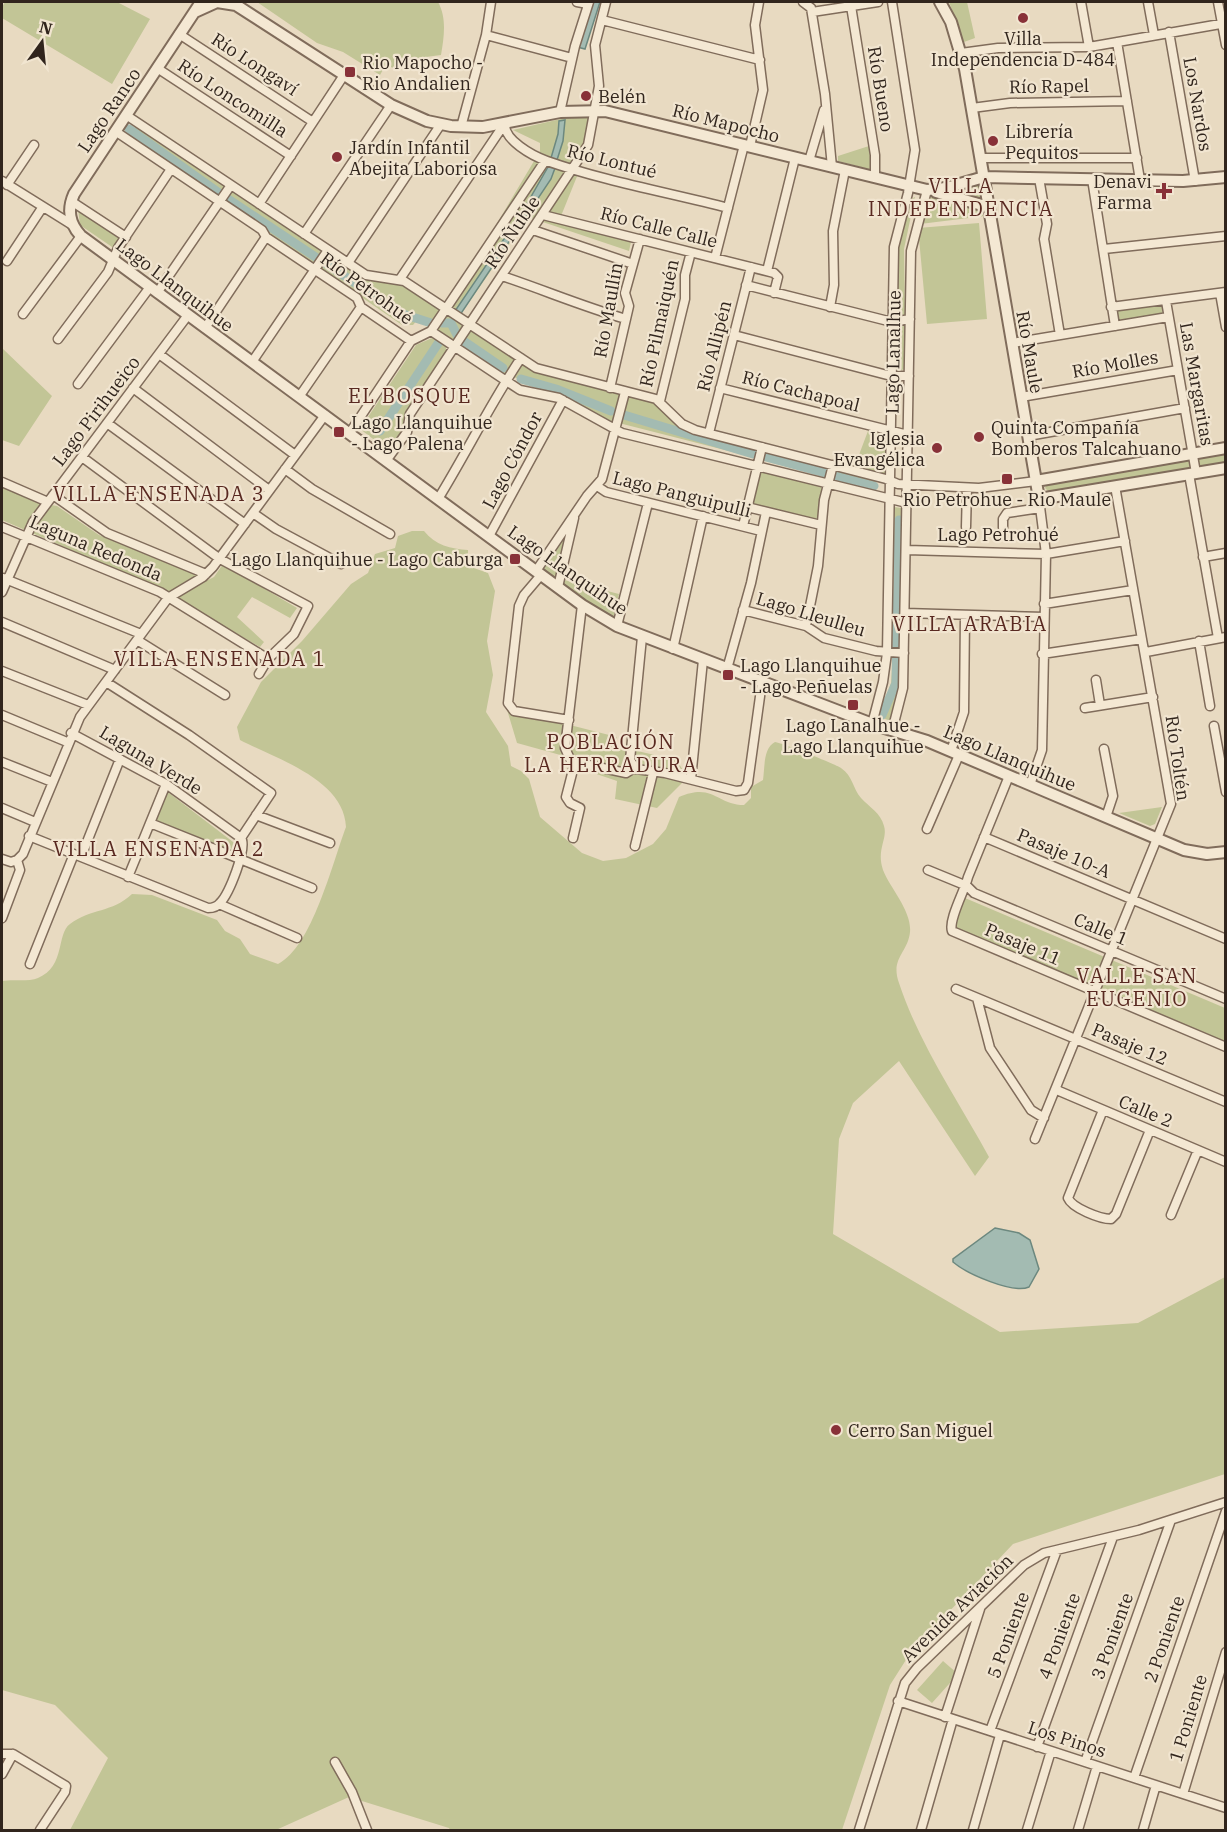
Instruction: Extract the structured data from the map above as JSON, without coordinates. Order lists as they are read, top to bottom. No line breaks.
{"streets":{"street":["Río Longaví","Río Rapel","Río Bueno","Río Loncomilla","Los Nardos","Lago Ranco","Río Mapocho","Río Lontué","Río Calle Calle","Río Ñuble","Lago Llanquihue","Río Petrohué","Río Maullín","Río Pilmaiquén","Río Allipén","Lago Lanalhue","Río Maule","Río Molles","Las Margaritas","Río Cachapoal","Lago Pirihueico","Lago Cóndor","Lago Panguipulli","Lago Petrohué","Laguna Redonda","Lago Lleulleu","Río Toltén","Laguna Verde","Pasaje 10-A","Calle 1","Pasaje 11","Pasaje 12","Calle 2","Avenida Aviación","5 Poniente","4 Poniente","3 Poniente","2 Poniente","1 Poniente","Los Pinos"]},"crossings":[["Río Longaví","Lago Ranco"],["Río Rapel","Río Maule"],["Río Bueno","Río Mapocho"],["Río Loncomilla","Lago Ranco"],["Los Nardos","Río Mapocho"],["Lago Ranco","Río Mapocho"],["Lago Ranco","Río Petrohué"],["Río Mapocho","Río Lontué"],["Río Mapocho","Río Ñuble"],["Río Mapocho","Lago Lanalhue"],["Río Mapocho","Río Maule"],["Río Lontué","Río Ñuble"],["Río Calle Calle","Río Ñuble"],["Río Calle Calle","Río Maullín"],["Río Calle Calle","Río Pilmaiquén"],["Río Calle Calle","Río Allipén"],["Río Ñuble","Lago Llanquihue"],["Río Ñuble","Río Petrohué"],["Lago Llanquihue","Lago Lanalhue"],["Lago Llanquihue","Río Maule"],["Lago Llanquihue","Lago Pirihueico"],["Lago Llanquihue","Lago Cóndor"],["Lago Llanquihue","Río Toltén"],["Lago Llanquihue","Pasaje 11"],["Río Petrohué","Río Maullín"],["Río Petrohué","Río Pilmaiquén"],["Río Petrohué","Río Allipén"],["Río Petrohué","Lago Lanalhue"],["Río Petrohué","Río Maule"],["Río Petrohué","Lago Cóndor"],["Río Allipén","Río Cachapoal"],["Lago Lanalhue","Río Cachapoal"],["Lago Lanalhue","Lago Petrohué"],["Lago Lanalhue","Lago Lleulleu"],["Río Maule","Río Molles"],["Río Maule","Lago Petrohué"],["Río Molles","Las Margaritas"],["Lago Pirihueico","Laguna Redonda"],["Lago Petrohué","Río Toltén"],["Río Toltén","Pasaje 10-A"],["Río Toltén","Calle 1"],["Río Toltén","Pasaje 11"],["Río Toltén","Pasaje 12"],["Río Toltén","Calle 2"],["Pasaje 10-A","Pasaje 11"],["Calle 1","Pasaje 11"],["Avenida Aviación","5 Poniente"],["Avenida Aviación","4 Poniente"],["Avenida Aviación","3 Poniente"],["Avenida Aviación","Los Pinos"],["5 Poniente","Los Pinos"],["4 Poniente","Los Pinos"],["3 Poniente","Los Pinos"],["2 Poniente","Los Pinos"],["1 Poniente","Los Pinos"]],"districts":["VILLA INDEPENDENCIA","EL BOSQUE","VILLA ENSENADA 3","VILLA ARABIA","VILLA ENSENADA 1","POBLACIÓN LA HERRADURA","VILLA ENSENADA 2","VALLE SAN EUGENIO"],"places":{"other":["Villa Independencia D-484","Belén","Librería Pequitos","Jardín Infantil Abejita Laboriosa","Quinta Compañía Bomberos Talcahuano","Iglesia Evangélica","Cerro San Miguel"],"transit":["Rio Mapocho - Rio Andalien","Lago Llanquihue - Lago Palena","Rio Petrohue - Rio Maule","Lago Llanquihue - Lago Caburga","Lago Llanquihue - Lago Peñuelas","Lago Lanalhue - Lago Llanquihue"],"health":["Denavi Farma"]},"north":"top"}
